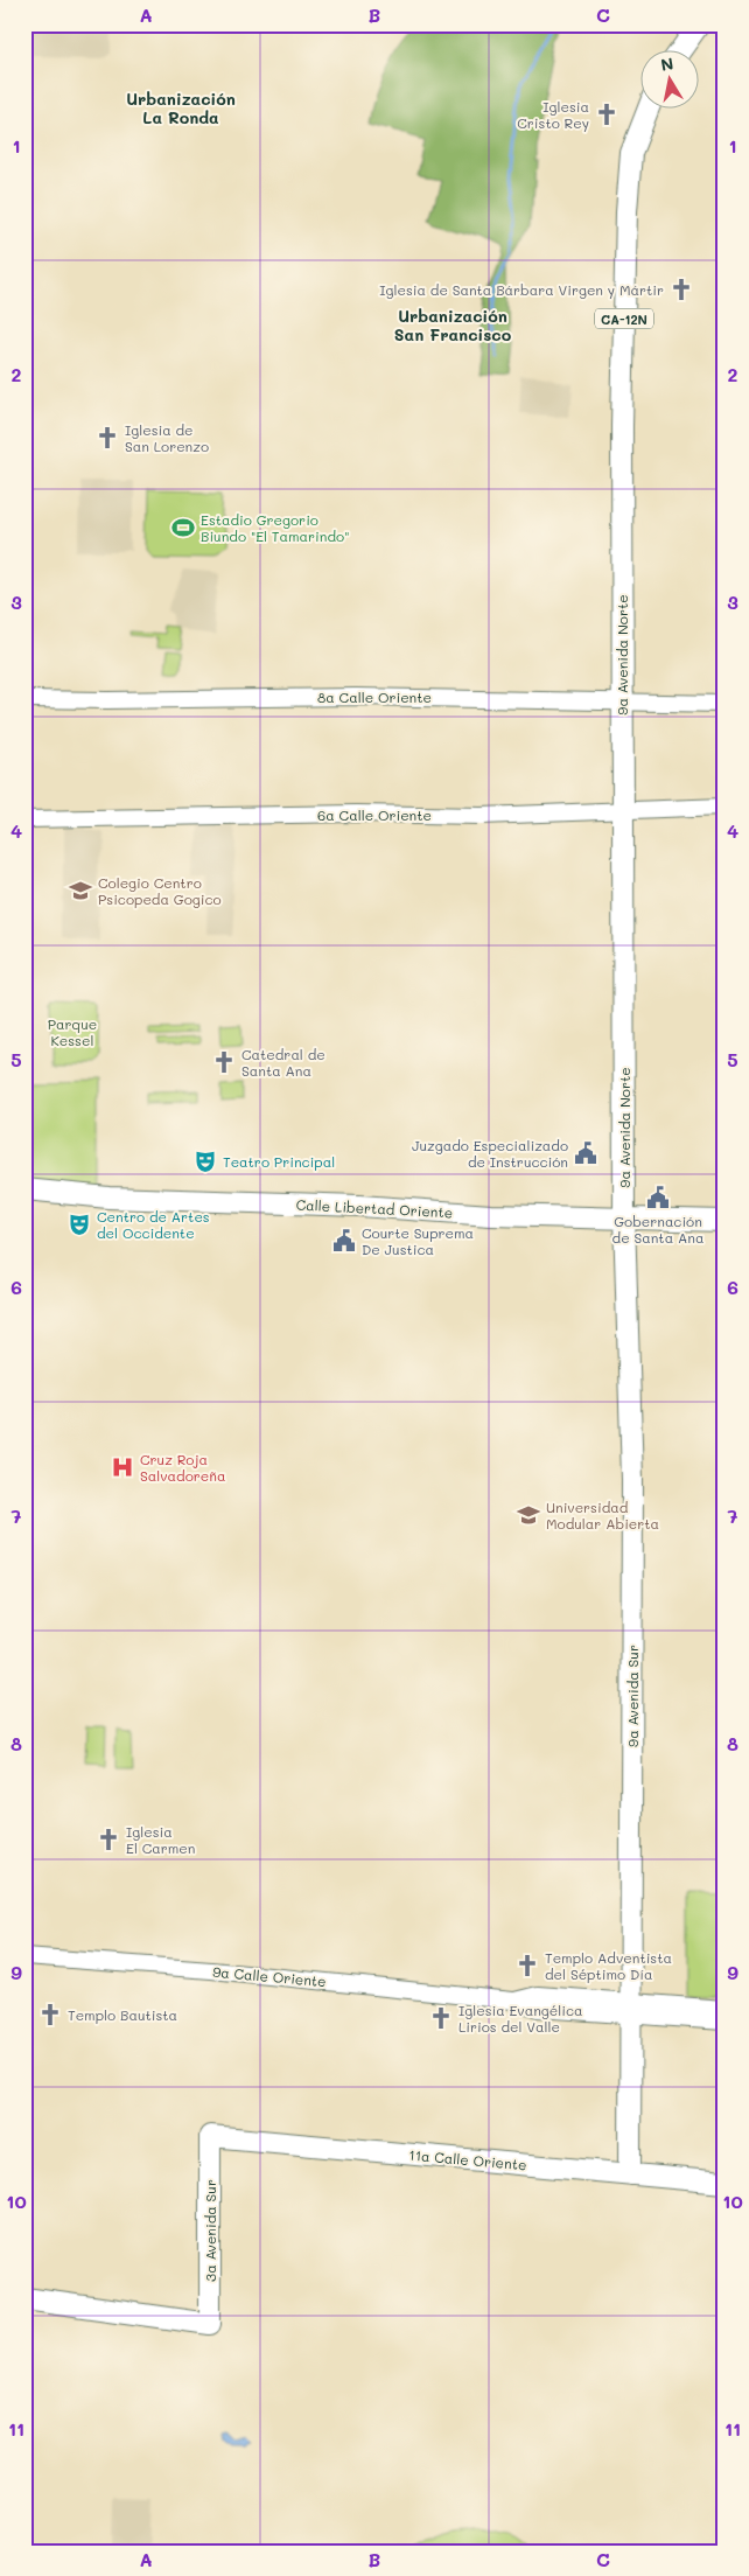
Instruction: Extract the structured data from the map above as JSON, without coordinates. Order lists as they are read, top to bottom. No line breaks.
{"streets":{"main road":["CA-12N","9a Avenida Norte","Calle Libertad Oriente","9a Avenida Sur","11a Calle Oriente","3a Avenida Sur"],"street":["8a Calle Oriente","6a Calle Oriente","9a Calle Oriente"]},"crossings":[["9a Avenida Norte","8a Calle Oriente"],["9a Avenida Norte","6a Calle Oriente"],["9a Avenida Norte","Calle Libertad Oriente"],["9a Avenida Norte","9a Avenida Sur"],["Calle Libertad Oriente","9a Avenida Sur"],["9a Avenida Sur","9a Calle Oriente"],["9a Avenida Sur","11a Calle Oriente"],["11a Calle Oriente","3a Avenida Sur"]],"districts":["Urbanización La Ronda","Urbanización San Francisco"],"parks":["Parque Kessel"],"places":{"church":["Iglesia Cristo Rey","Iglesia de Santa Bárbara Virgen y Mártir","Iglesia de San Lorenzo","Catedral de Santa Ana","Iglesia El Carmen","Templo Adventista del Séptimo Día","Templo Bautista","Iglesia Evangélica Lirios del Valle"],"sports":["Estadio Gregorio Biundo \"El Tamarindo\""],"school or university":["Colegio Centro Psicopeda Gogico","Universidad Modular Abierta"],"public building":["Juzgado Especializado de Instrucción","Gobernación de Santa Ana","Courte Suprema De Justica"],"theatre":["Teatro Principal","Centro de Artes del Occidente"],"hospital":["Cruz Roja Salvadoreña"]},"north":"top","grid":{"columns":["A","B","C"],"rows":["1","2","3","4","5","6","7","8","9","10","11"]}}
